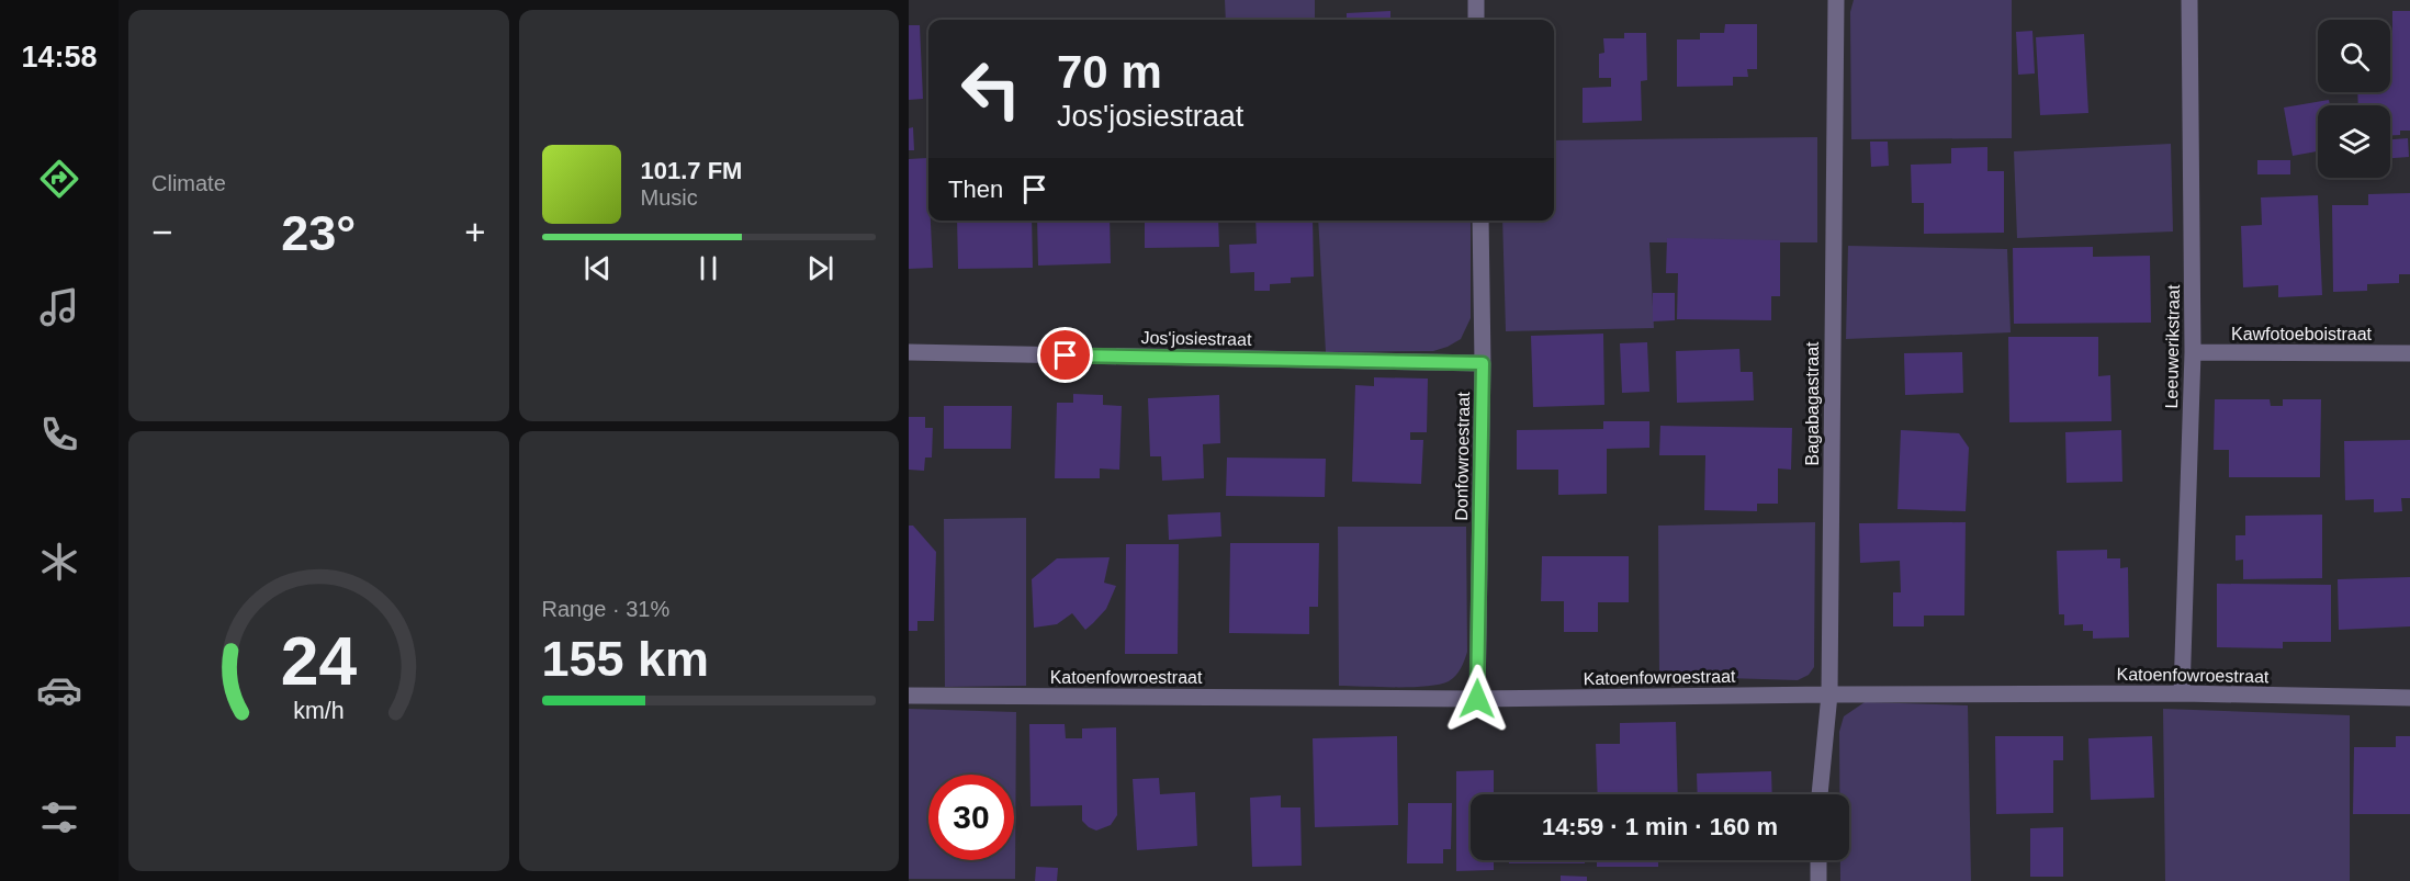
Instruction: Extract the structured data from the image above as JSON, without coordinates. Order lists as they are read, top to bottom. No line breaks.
{"streets":{"street":["Kawfotoeboistraat","Jos'josiestraat","Leeuwerikstraat","Bagabagastraat","Donfowroestraat","Katoenfowroestraat"]},"crossings":[["Kawfotoeboistraat","Leeuwerikstraat"],["Jos'josiestraat","Donfowroestraat"],["Leeuwerikstraat","Katoenfowroestraat"],["Bagabagastraat","Katoenfowroestraat"],["Donfowroestraat","Katoenfowroestraat"]],"page":{"tabs":"14:58","tile":["Climate",["Range · 31%","155 km"]],"turn":["70 m","Jos'josiestraat"],"song":["101.7 FM","Music"],"then":"Then","heat":["−","23°","+"],"limit":"30","trip":"14:59 · 1 min · 160 m","gauge":["24","km/h"]}}
